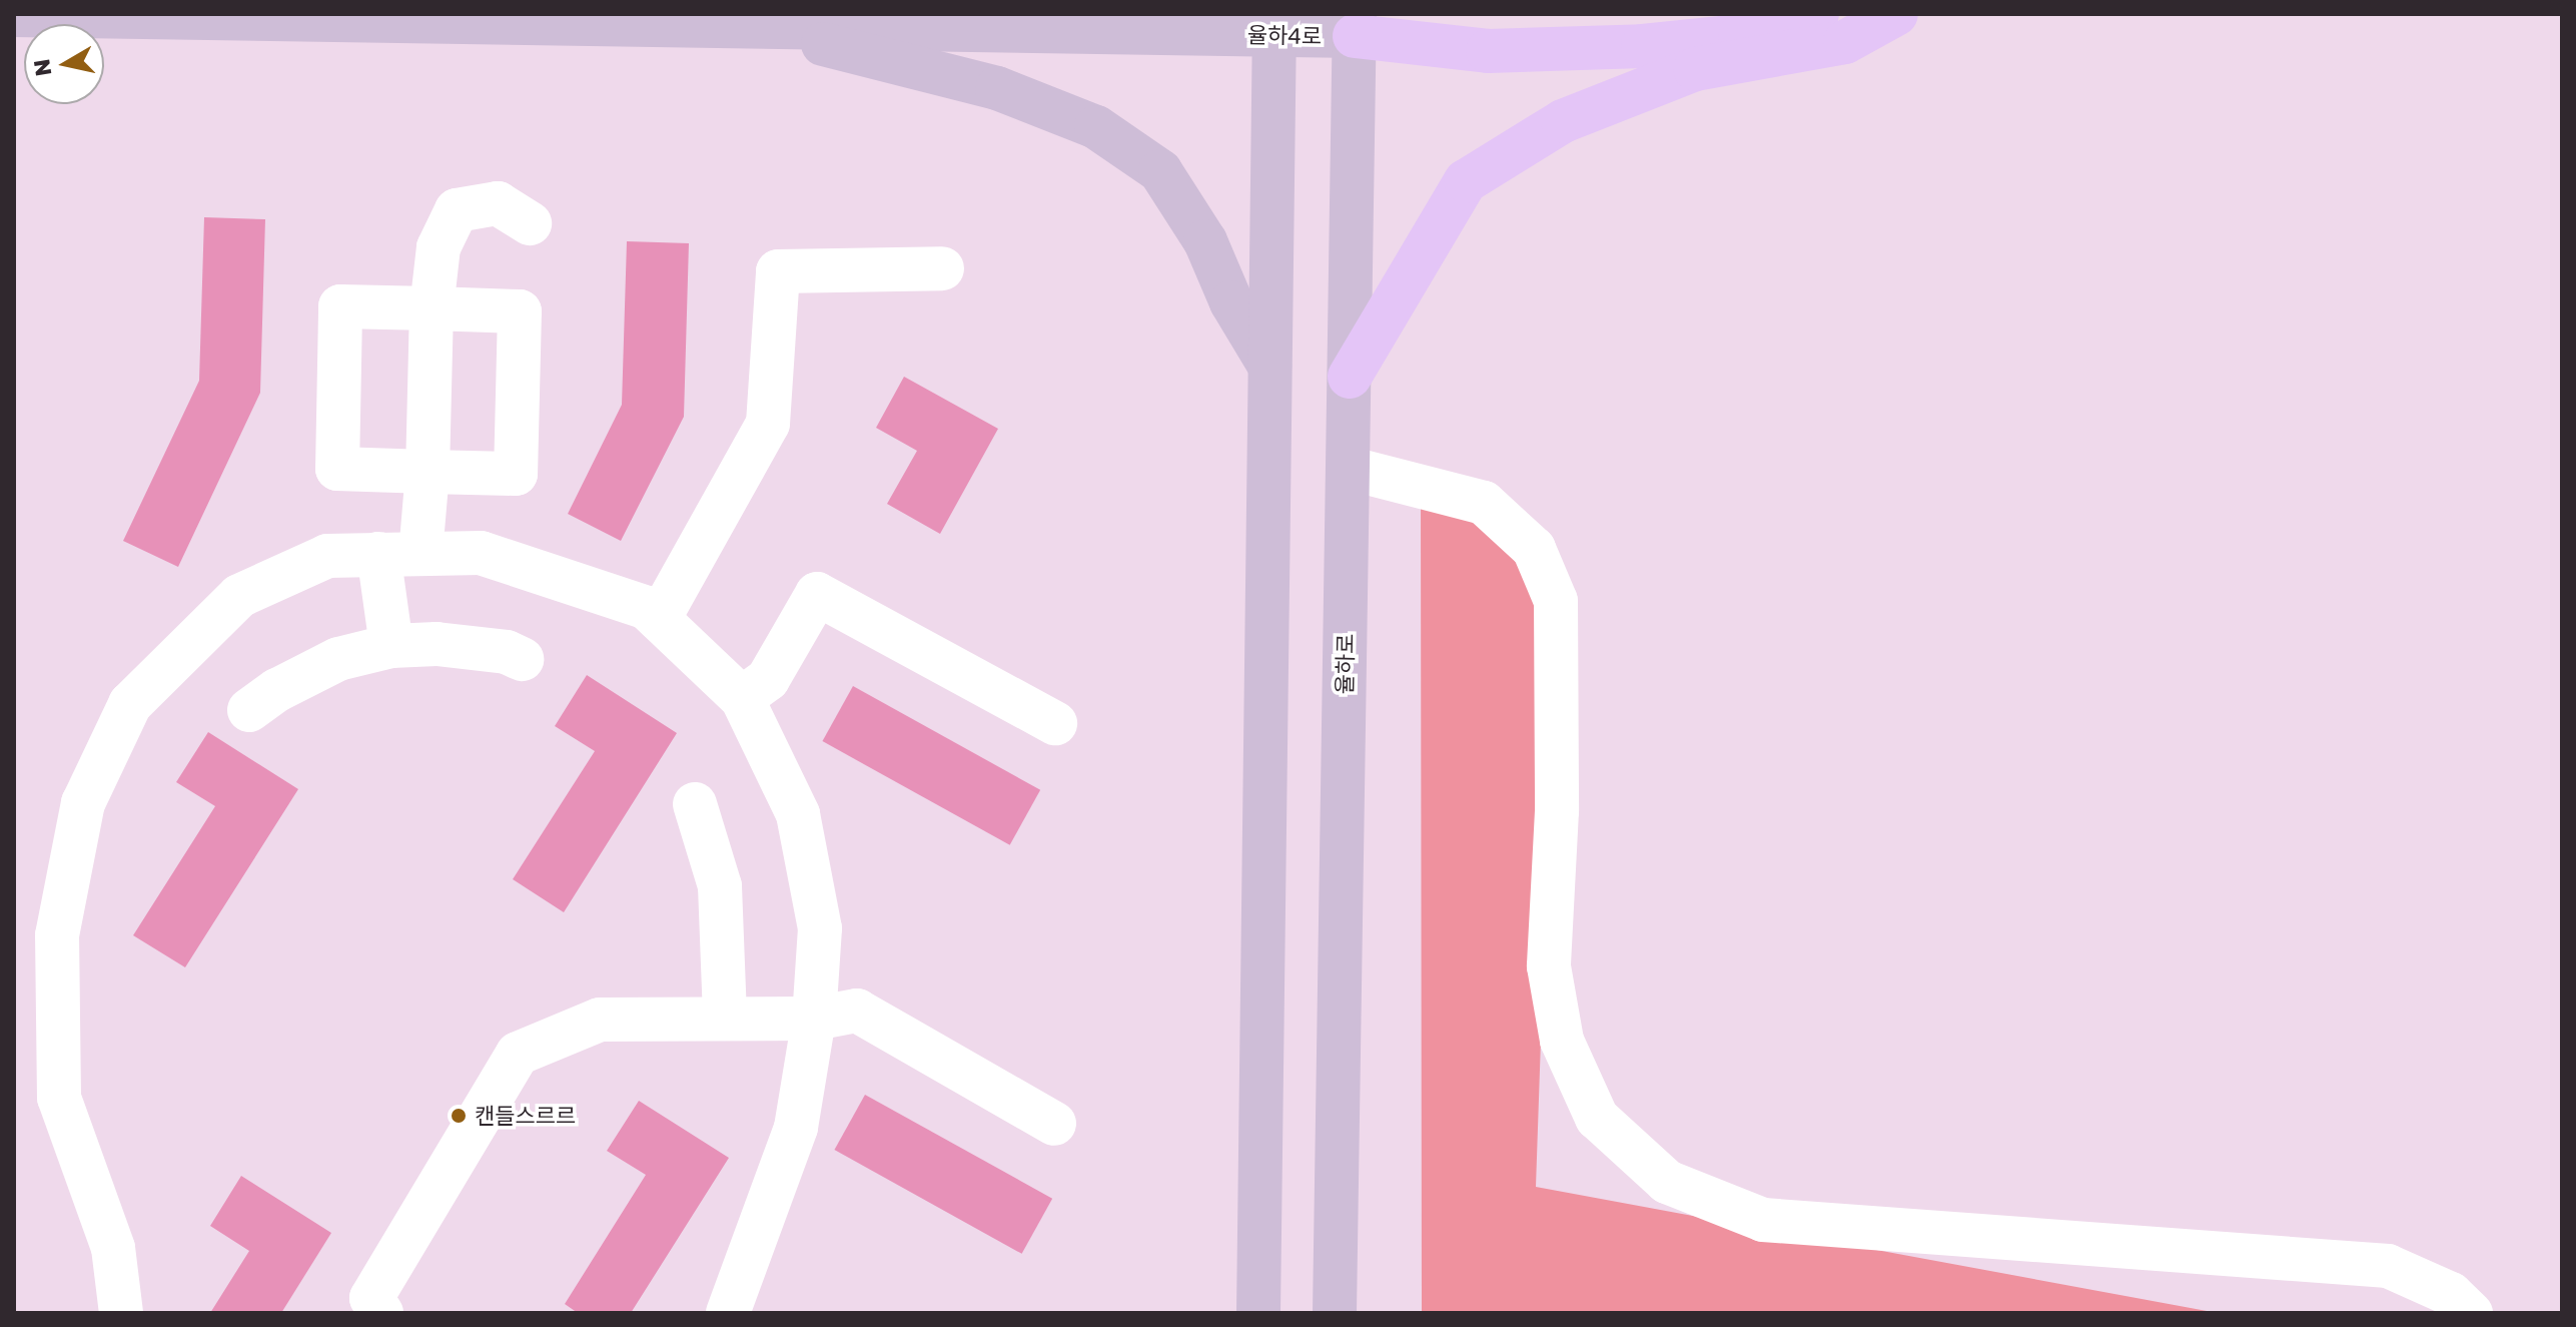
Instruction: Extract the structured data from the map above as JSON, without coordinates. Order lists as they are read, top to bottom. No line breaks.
{"streets":{"main road":["율하4로","율하로"]},"crossings":[["율하4로","율하로"]],"places":["캔들스르르"],"north":"left"}
